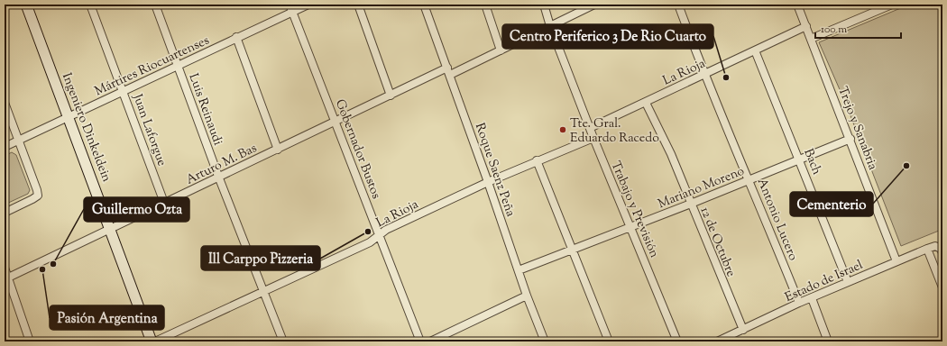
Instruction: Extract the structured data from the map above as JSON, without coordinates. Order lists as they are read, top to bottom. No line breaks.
{"streets":{"main road":["Ingeniero Dinkeldein"],"street":["Mártires Riocuartenses","La Rioja","Luis Reinaudi","Trejo y Sanabria","Juan Laforgue","Gobernador Bustos","Bach","Arturo M. Bas","Roque Saenz Peña","Mariano Moreno","Trabajo y Previsión","Antonio Lucero","12 de Octubre","Estado de Israel"]},"crossings":[["Mártires Riocuartenses","Luis Reinaudi"],["Mártires Riocuartenses","Ingeniero Dinkeldein"],["Mártires Riocuartenses","Juan Laforgue"],["Mártires Riocuartenses","Gobernador Bustos"],["La Rioja","Luis Reinaudi"],["La Rioja","Trejo y Sanabria"],["La Rioja","Gobernador Bustos"],["La Rioja","Bach"],["La Rioja","Roque Saenz Peña"],["La Rioja","Trabajo y Previsión"],["La Rioja","Antonio Lucero"],["La Rioja","12 de Octubre"],["Luis Reinaudi","Arturo M. Bas"],["Ingeniero Dinkeldein","Arturo M. Bas"],["Trejo y Sanabria","Mariano Moreno"],["Trejo y Sanabria","Estado de Israel"],["Juan Laforgue","Arturo M. Bas"],["Gobernador Bustos","Arturo M. Bas"],["Bach","Mariano Moreno"],["Bach","Estado de Israel"],["Arturo M. Bas","Roque Saenz Peña"],["Arturo M. Bas","Trabajo y Previsión"],["Roque Saenz Peña","Mariano Moreno"],["Mariano Moreno","Trabajo y Previsión"],["Mariano Moreno","Antonio Lucero"],["Mariano Moreno","12 de Octubre"],["Antonio Lucero","Estado de Israel"],["12 de Octubre","Estado de Israel"]],"places":["Centro Periferico 3 De Rio Cuarto","Tte. Gral. Eduardo Racedo","Cementerio","Ill Carppo Pizzeria","Guillermo Ozta","Pasión Argentina"],"scale_bar":"100 m"}
